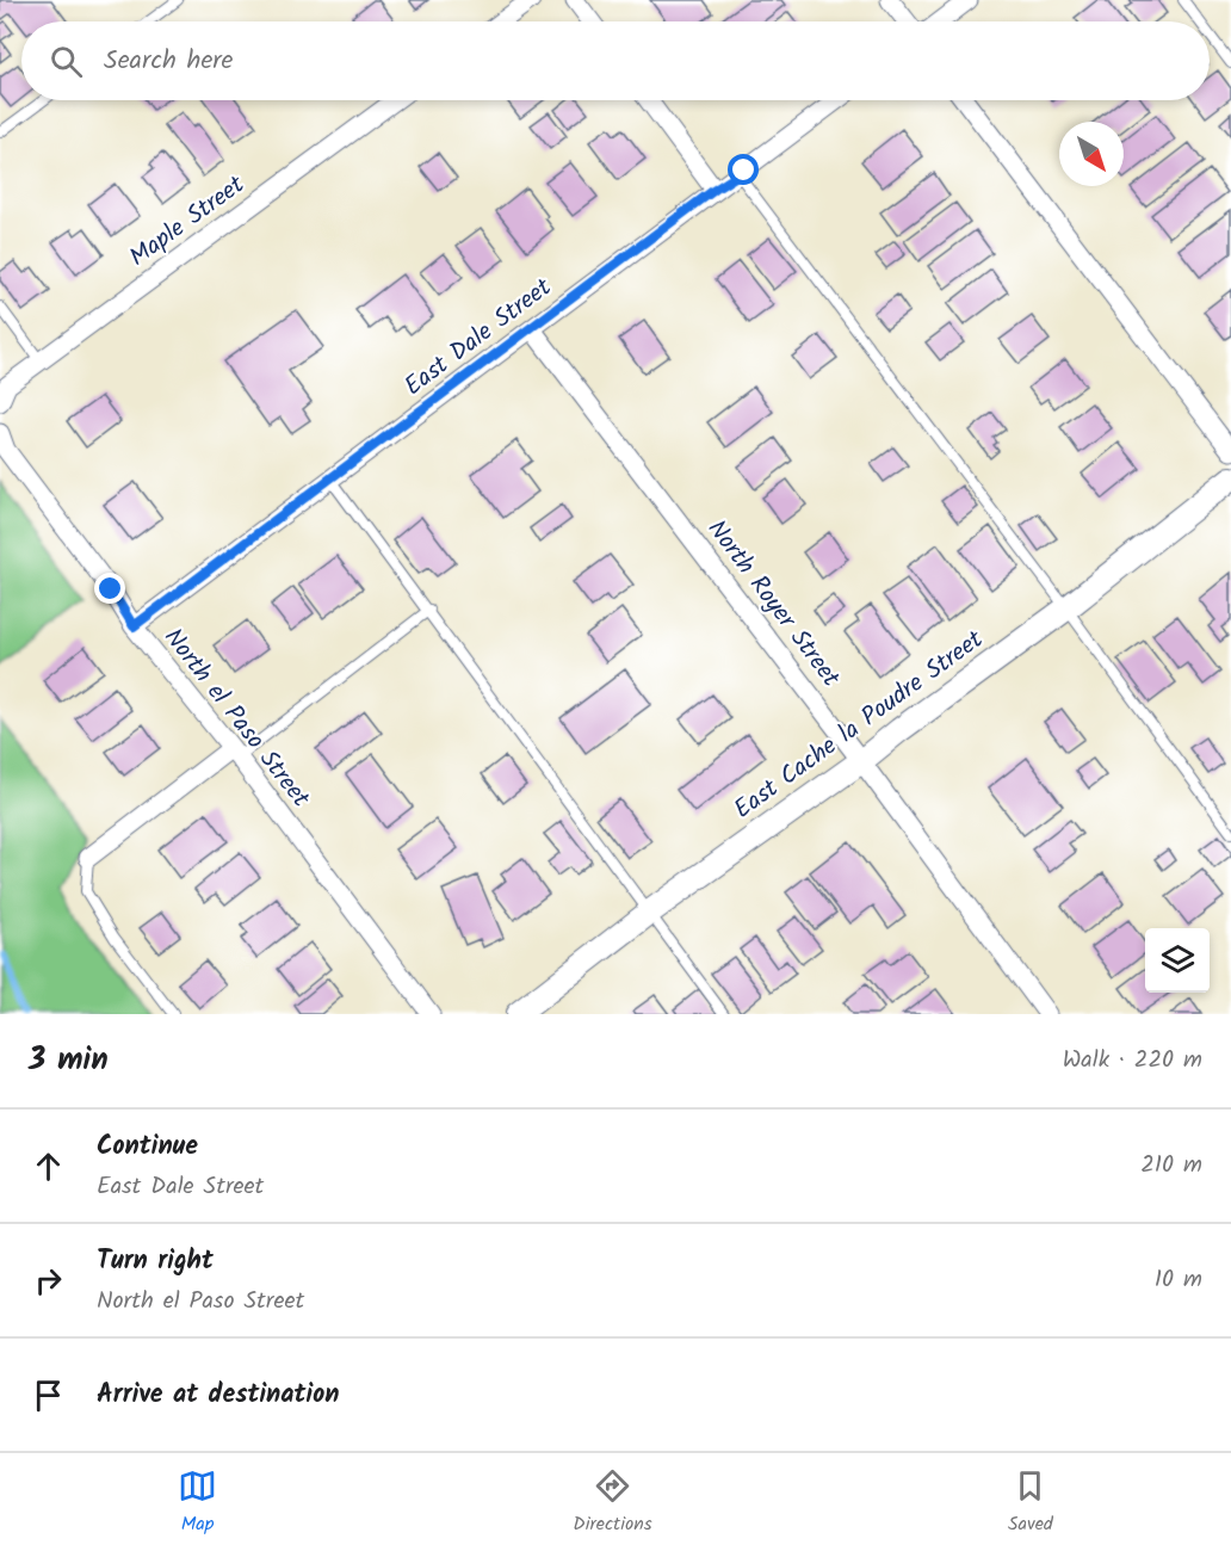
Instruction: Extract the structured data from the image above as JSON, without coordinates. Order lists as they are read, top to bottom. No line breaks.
{"streets":{"street":["Maple Street","East Dale Street","North Royer Street","North el Paso Street","East Cache la Poudre Street"]},"crossings":[["East Dale Street","North Royer Street"],["East Dale Street","North el Paso Street"],["North Royer Street","East Cache la Poudre Street"]],"north":"bottom right","page":{"search":"Search here","heading":["3 min","Walk · 220 m"],"list":[["Continue","East Dale Street","210 m"],["Turn right","North el Paso Street","10 m"],"Arrive at destination"],"nav":["Map","Directions","Saved"]}}
